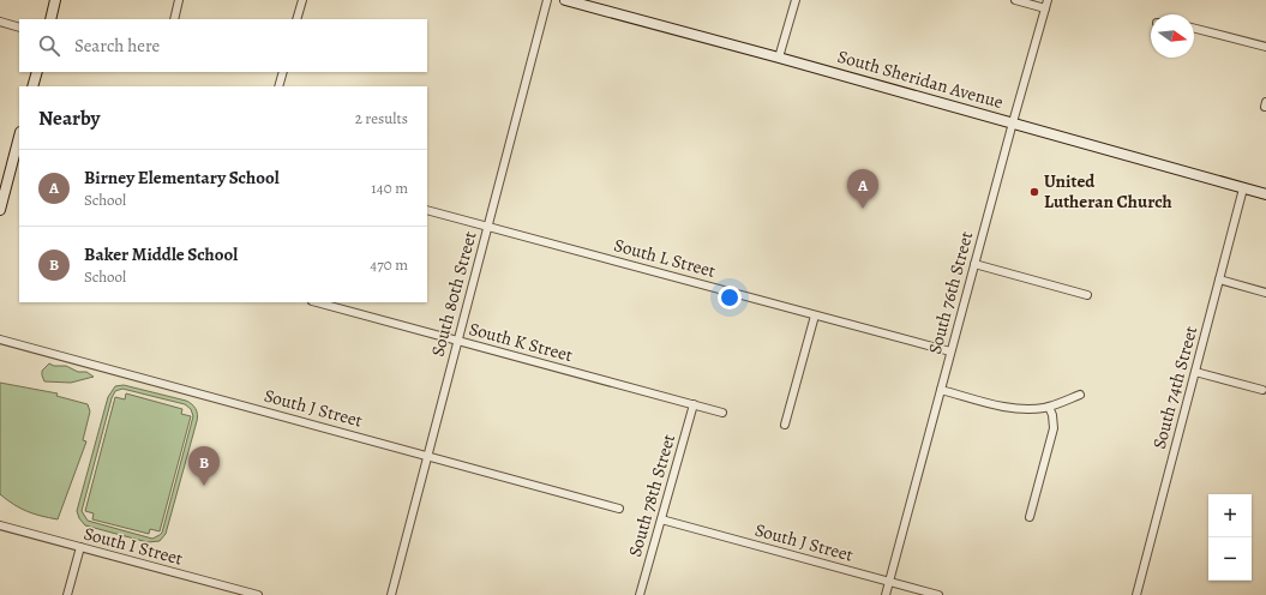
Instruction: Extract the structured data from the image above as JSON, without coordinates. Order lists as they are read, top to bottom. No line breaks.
{"streets":{"street":["South Sheridan Avenue","South L Street","South 76th Street","South 80th Street","South K Street","South 74th Street","South J Street","South 78th Street","South I Street"]},"crossings":[["South Sheridan Avenue","South 76th Street"],["South Sheridan Avenue","South 74th Street"],["South L Street","South 76th Street"],["South L Street","South 80th Street"],["South 76th Street","South J Street"],["South 80th Street","South K Street"],["South 80th Street","South J Street"],["South K Street","South 78th Street"],["South J Street","South 78th Street"]],"places":["United Lutheran Church"],"north":"right","page":{"search":"Search here","heading":["Nearby","2 results"],"list":[{"mark":"A","name":"Birney Elementary School","note":"School","value":"140 m"},{"mark":"B","name":"Baker Middle School","note":"School","value":"470 m"}],"pins":["A","B"],"map_buttons":["+","−"]}}
